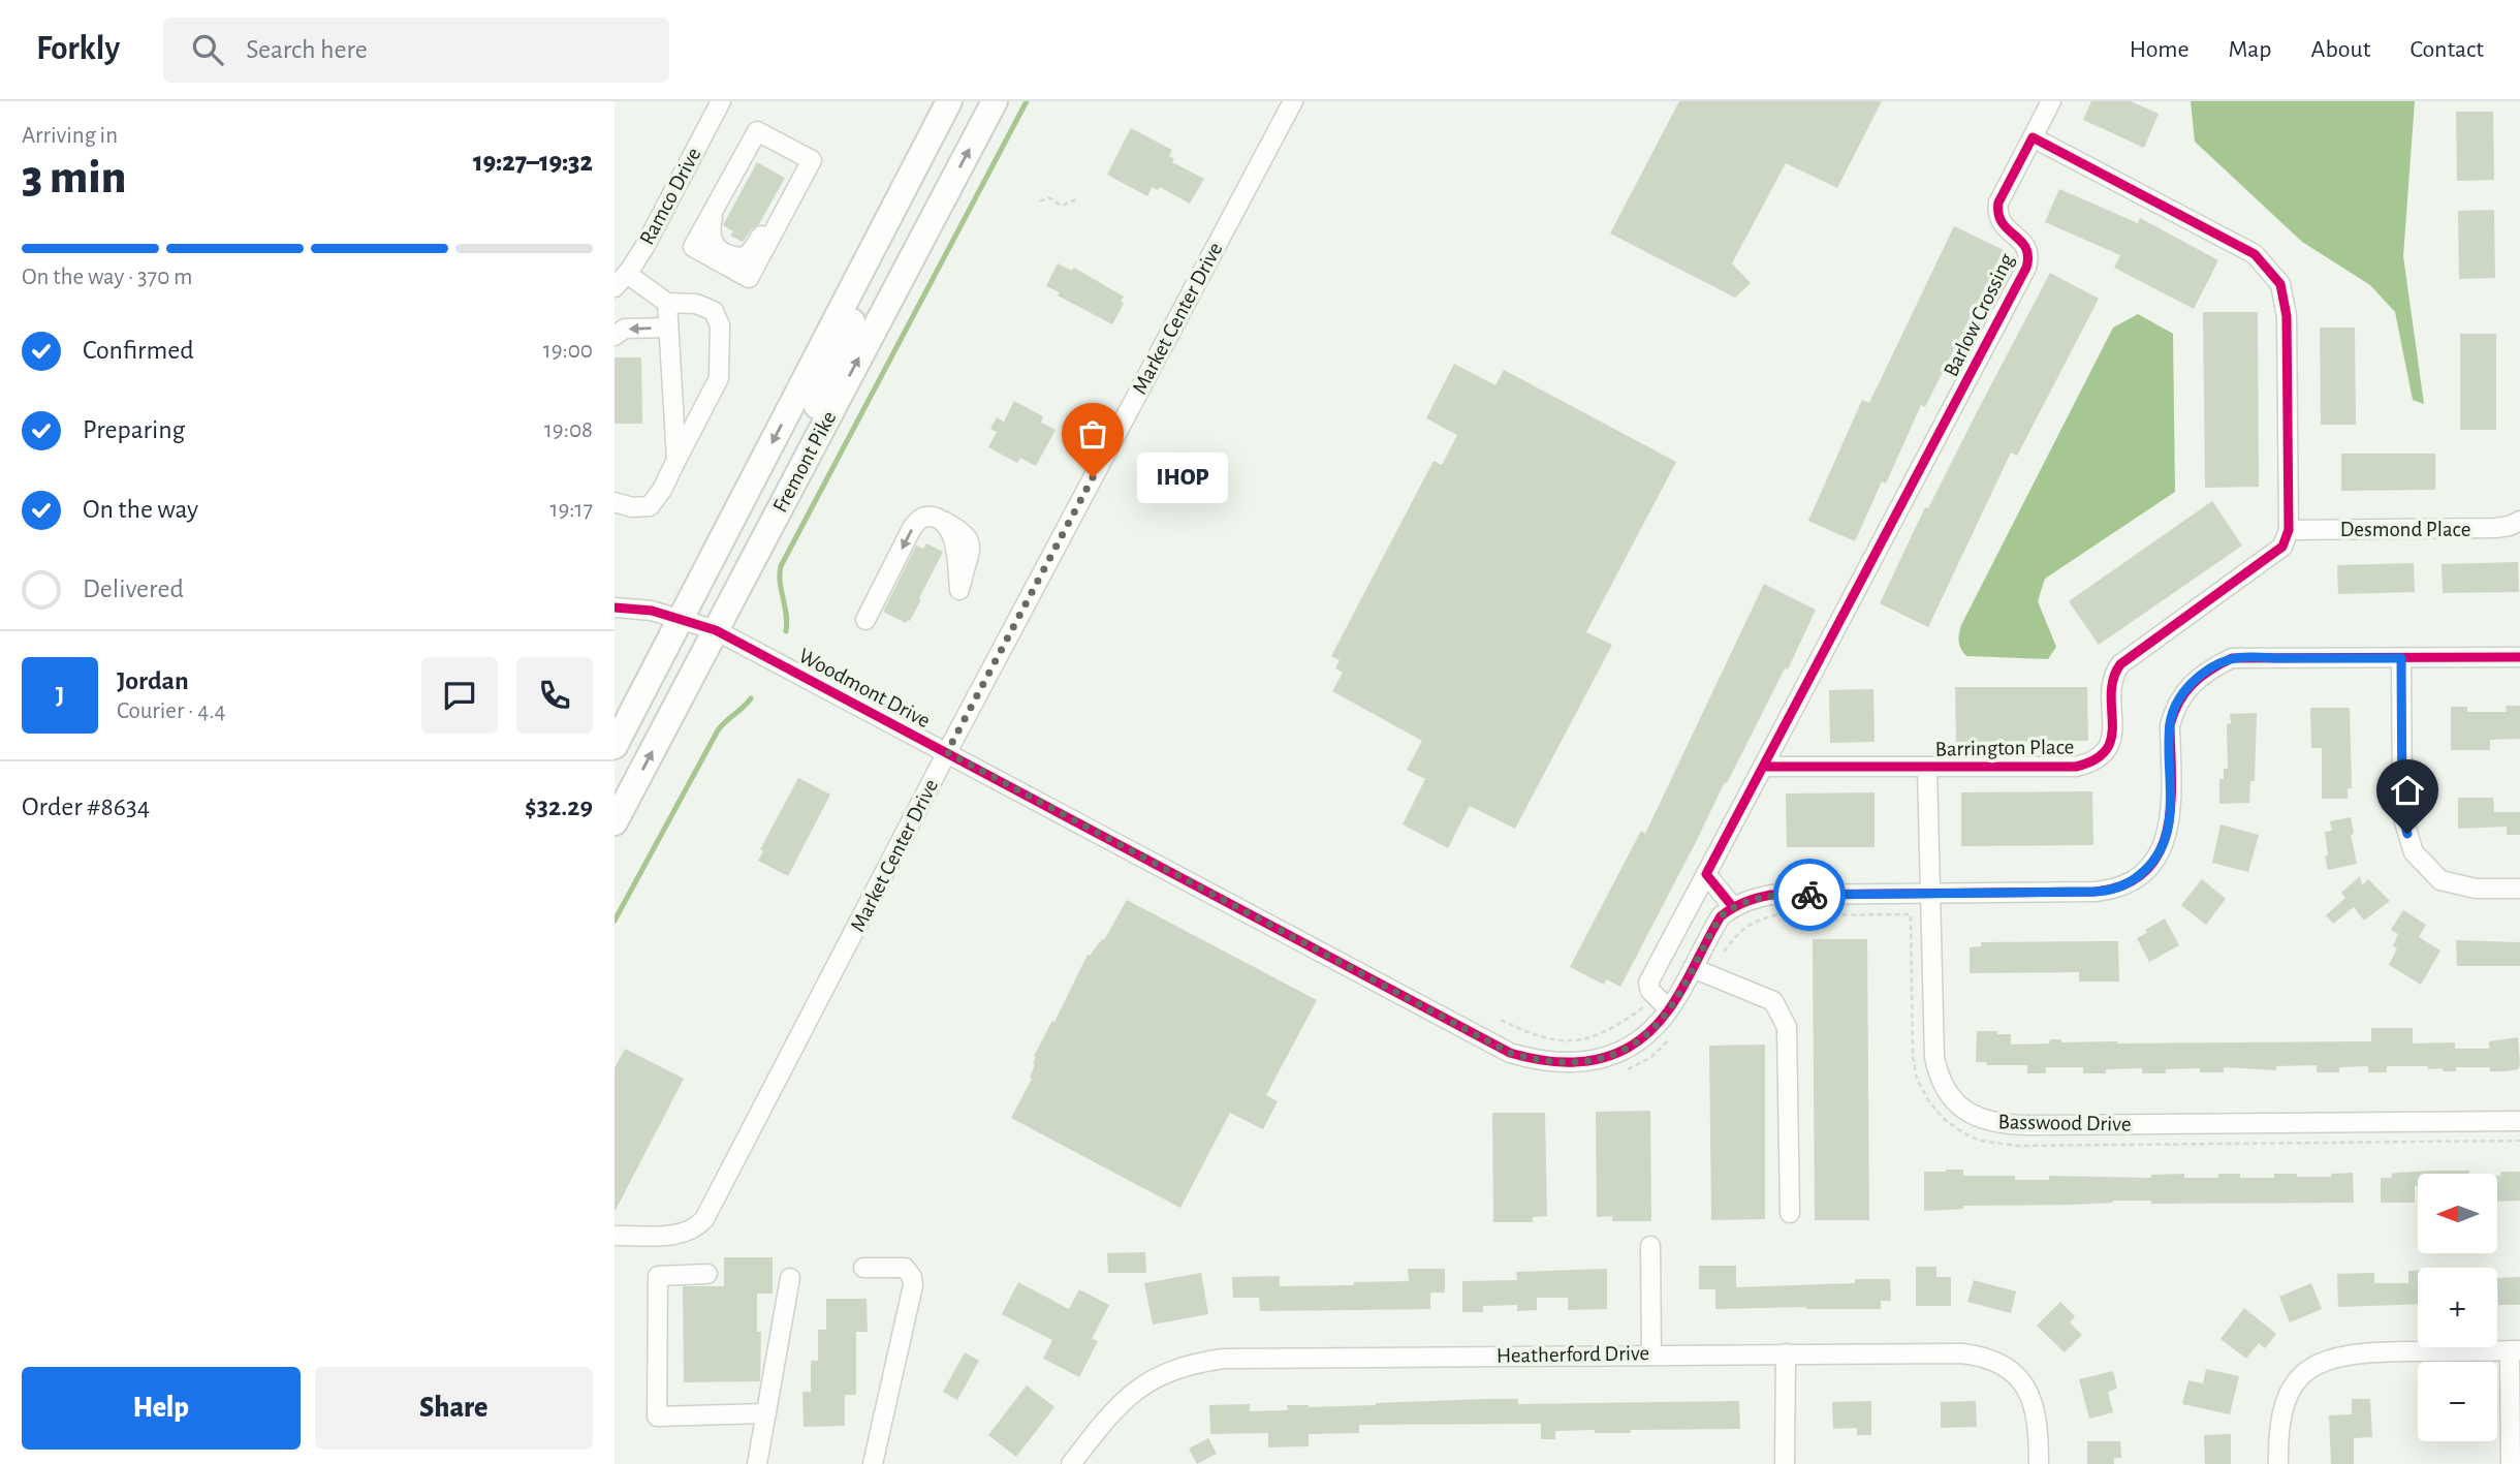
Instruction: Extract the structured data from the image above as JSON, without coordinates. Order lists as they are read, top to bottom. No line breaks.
{"streets":{"highway":["Fremont Pike"],"street":["Ramco Drive","Barlow Crossing","Market Center Drive","Desmond Place","Woodmont Drive","Barrington Place","Basswood Drive","Heatherford Drive"]},"crossings":[["Barlow Crossing","Woodmont Drive"],["Barlow Crossing","Barrington Place"],["Market Center Drive","Woodmont Drive"],["Fremont Pike","Woodmont Drive"],["Desmond Place","Barrington Place"],["Barrington Place","Basswood Drive"]],"places":["IHOP"],"north":"left","page":{"header":"Forkly","search":"Search here","nav":["Home","Map","About","Contact"],"heading":["3 min","Arriving in","19:27–19:32"],"panel":["Jordan","Courier · 4.4","Order #8634","$32.29"],"bar":"On the way · 370 m","list":[["Confirmed","19:00"],["Preparing","19:08"],["On the way","19:17"],"Delivered"],"bubble":"IHOP","round":"J","map_buttons":["+","−"],"buttons":["Help","Share"]}}
